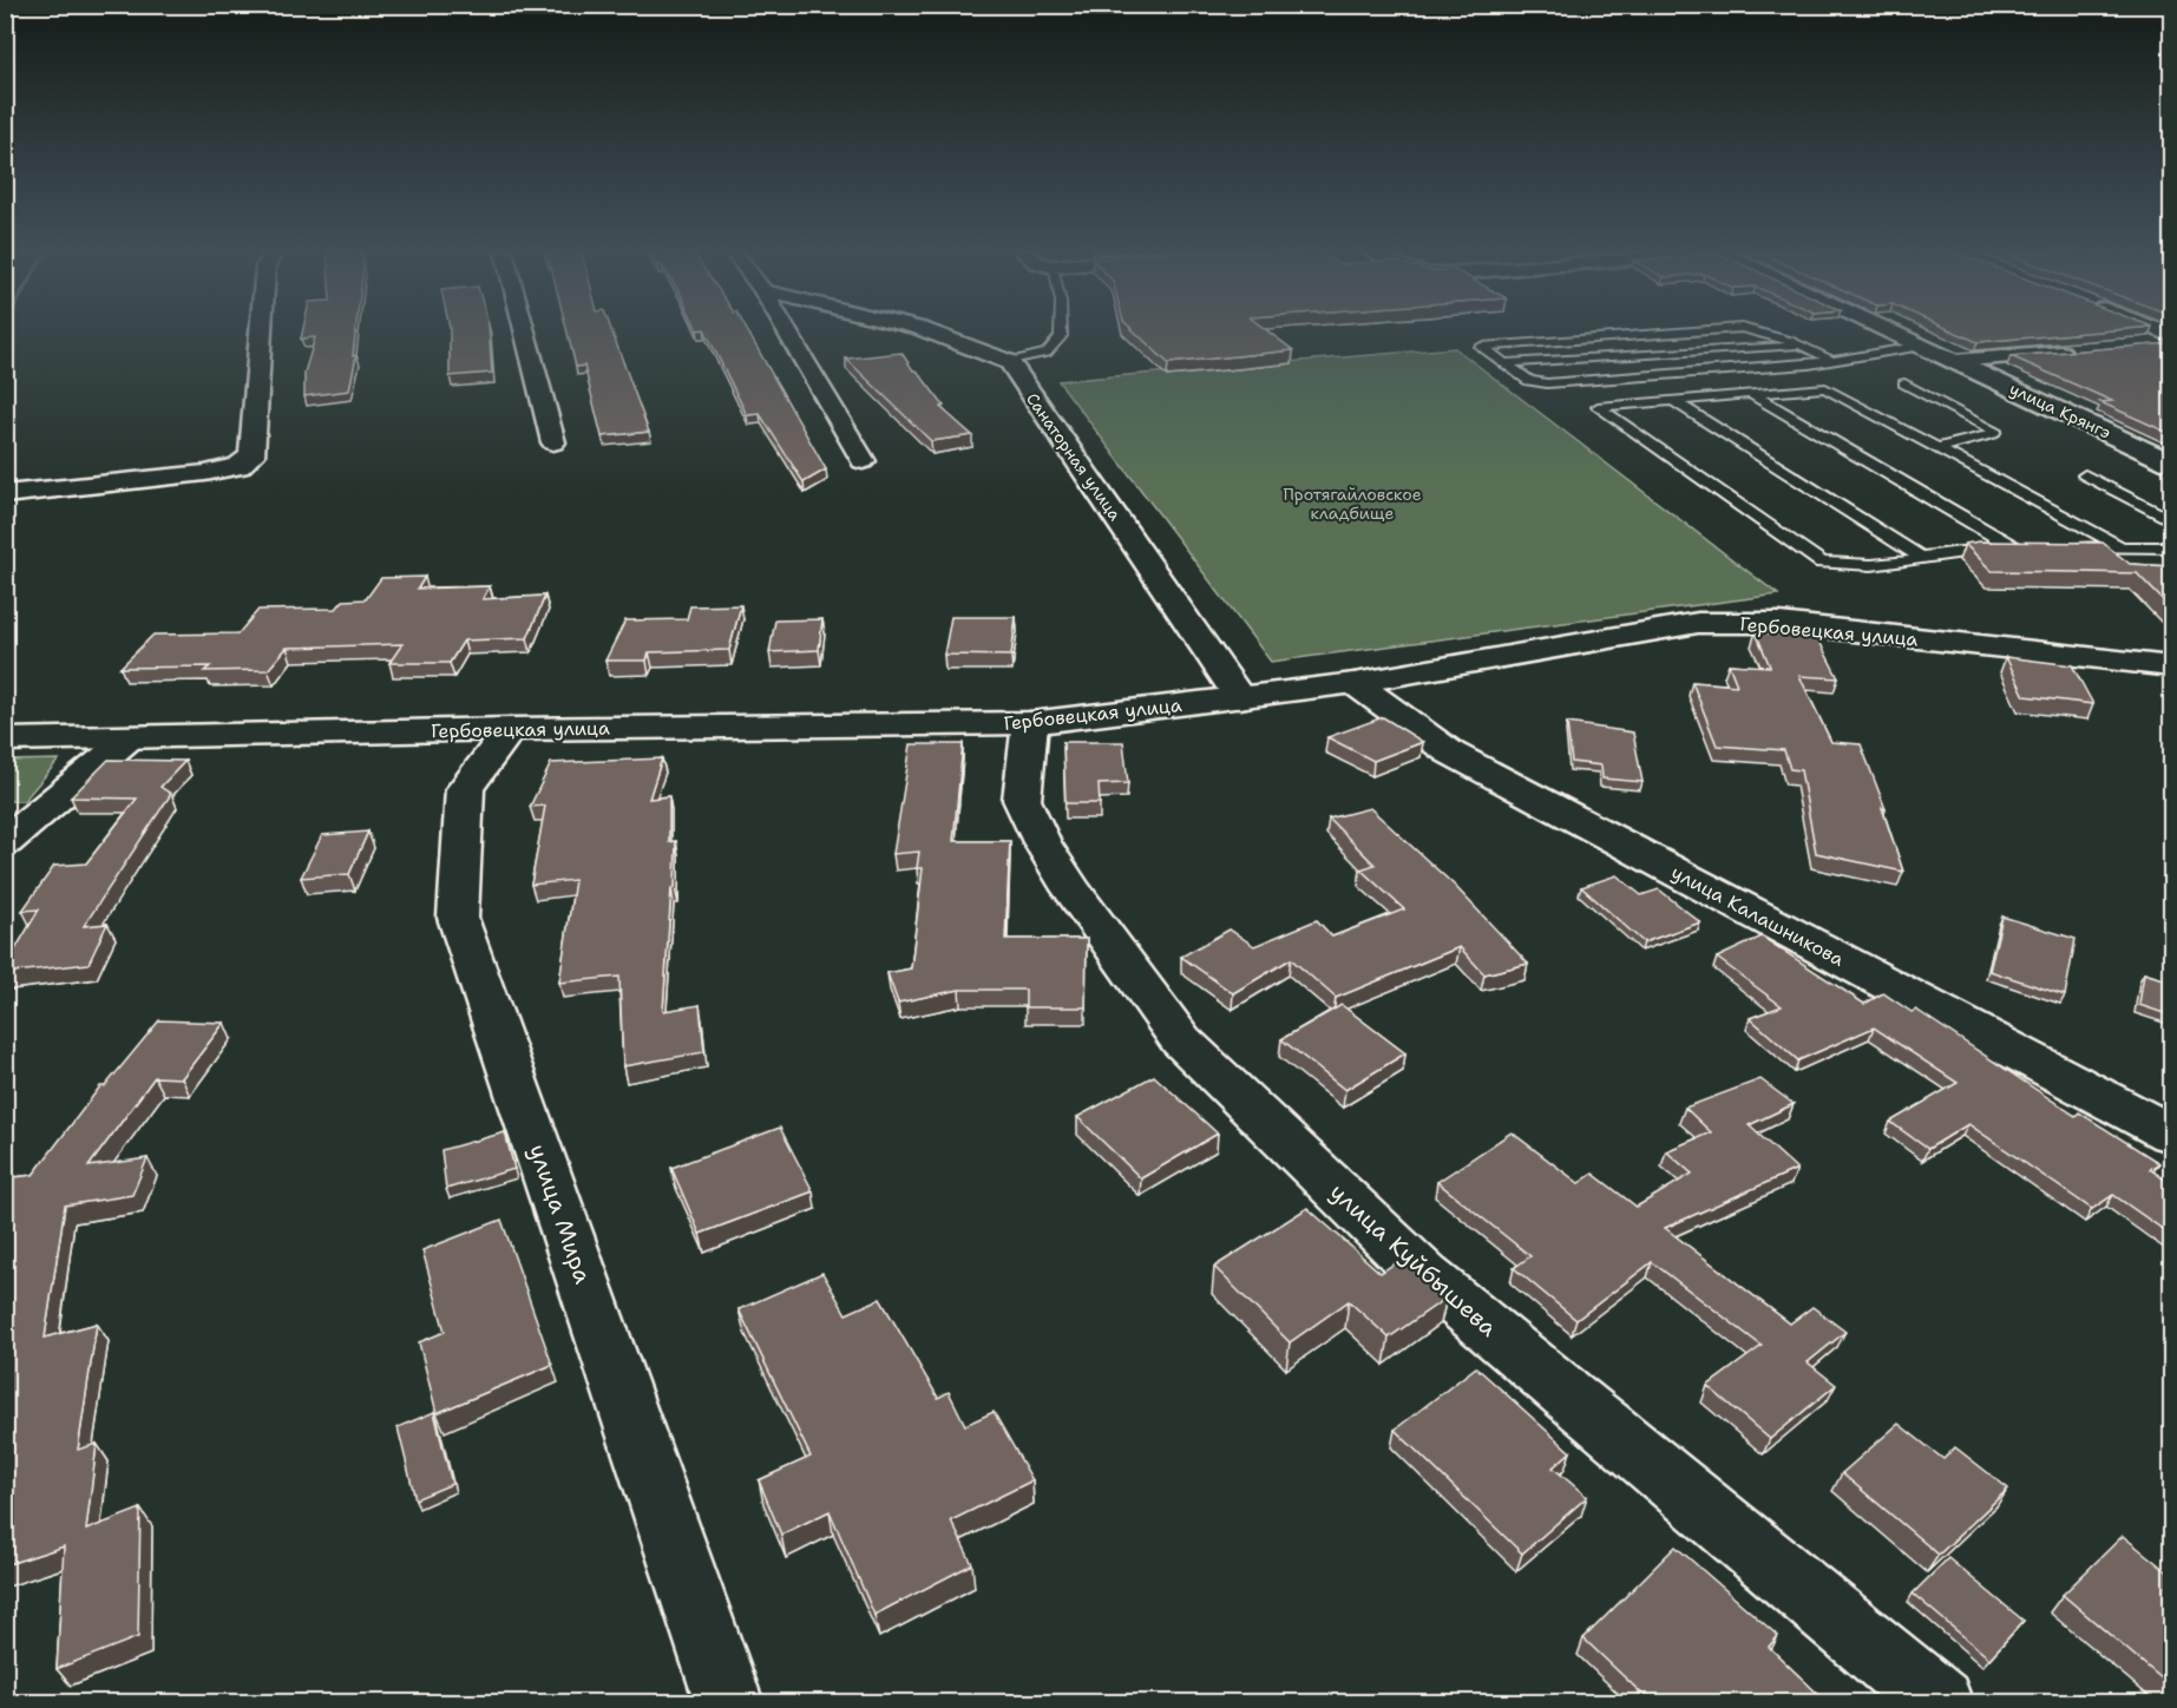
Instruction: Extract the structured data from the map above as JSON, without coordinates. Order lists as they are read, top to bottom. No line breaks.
{"streets":{"street":["улица Крянгэ","Санаторная улица","Гербовецкая улица","улица Калашникова","улица Мира","улица Куйбышева"]},"crossings":[["Санаторная улица","Гербовецкая улица"],["Гербовецкая улица","улица Калашникова"],["Гербовецкая улица","улица Мира"],["Гербовецкая улица","улица Куйбышева"]],"parks":["Протягайловское кладбище"]}
